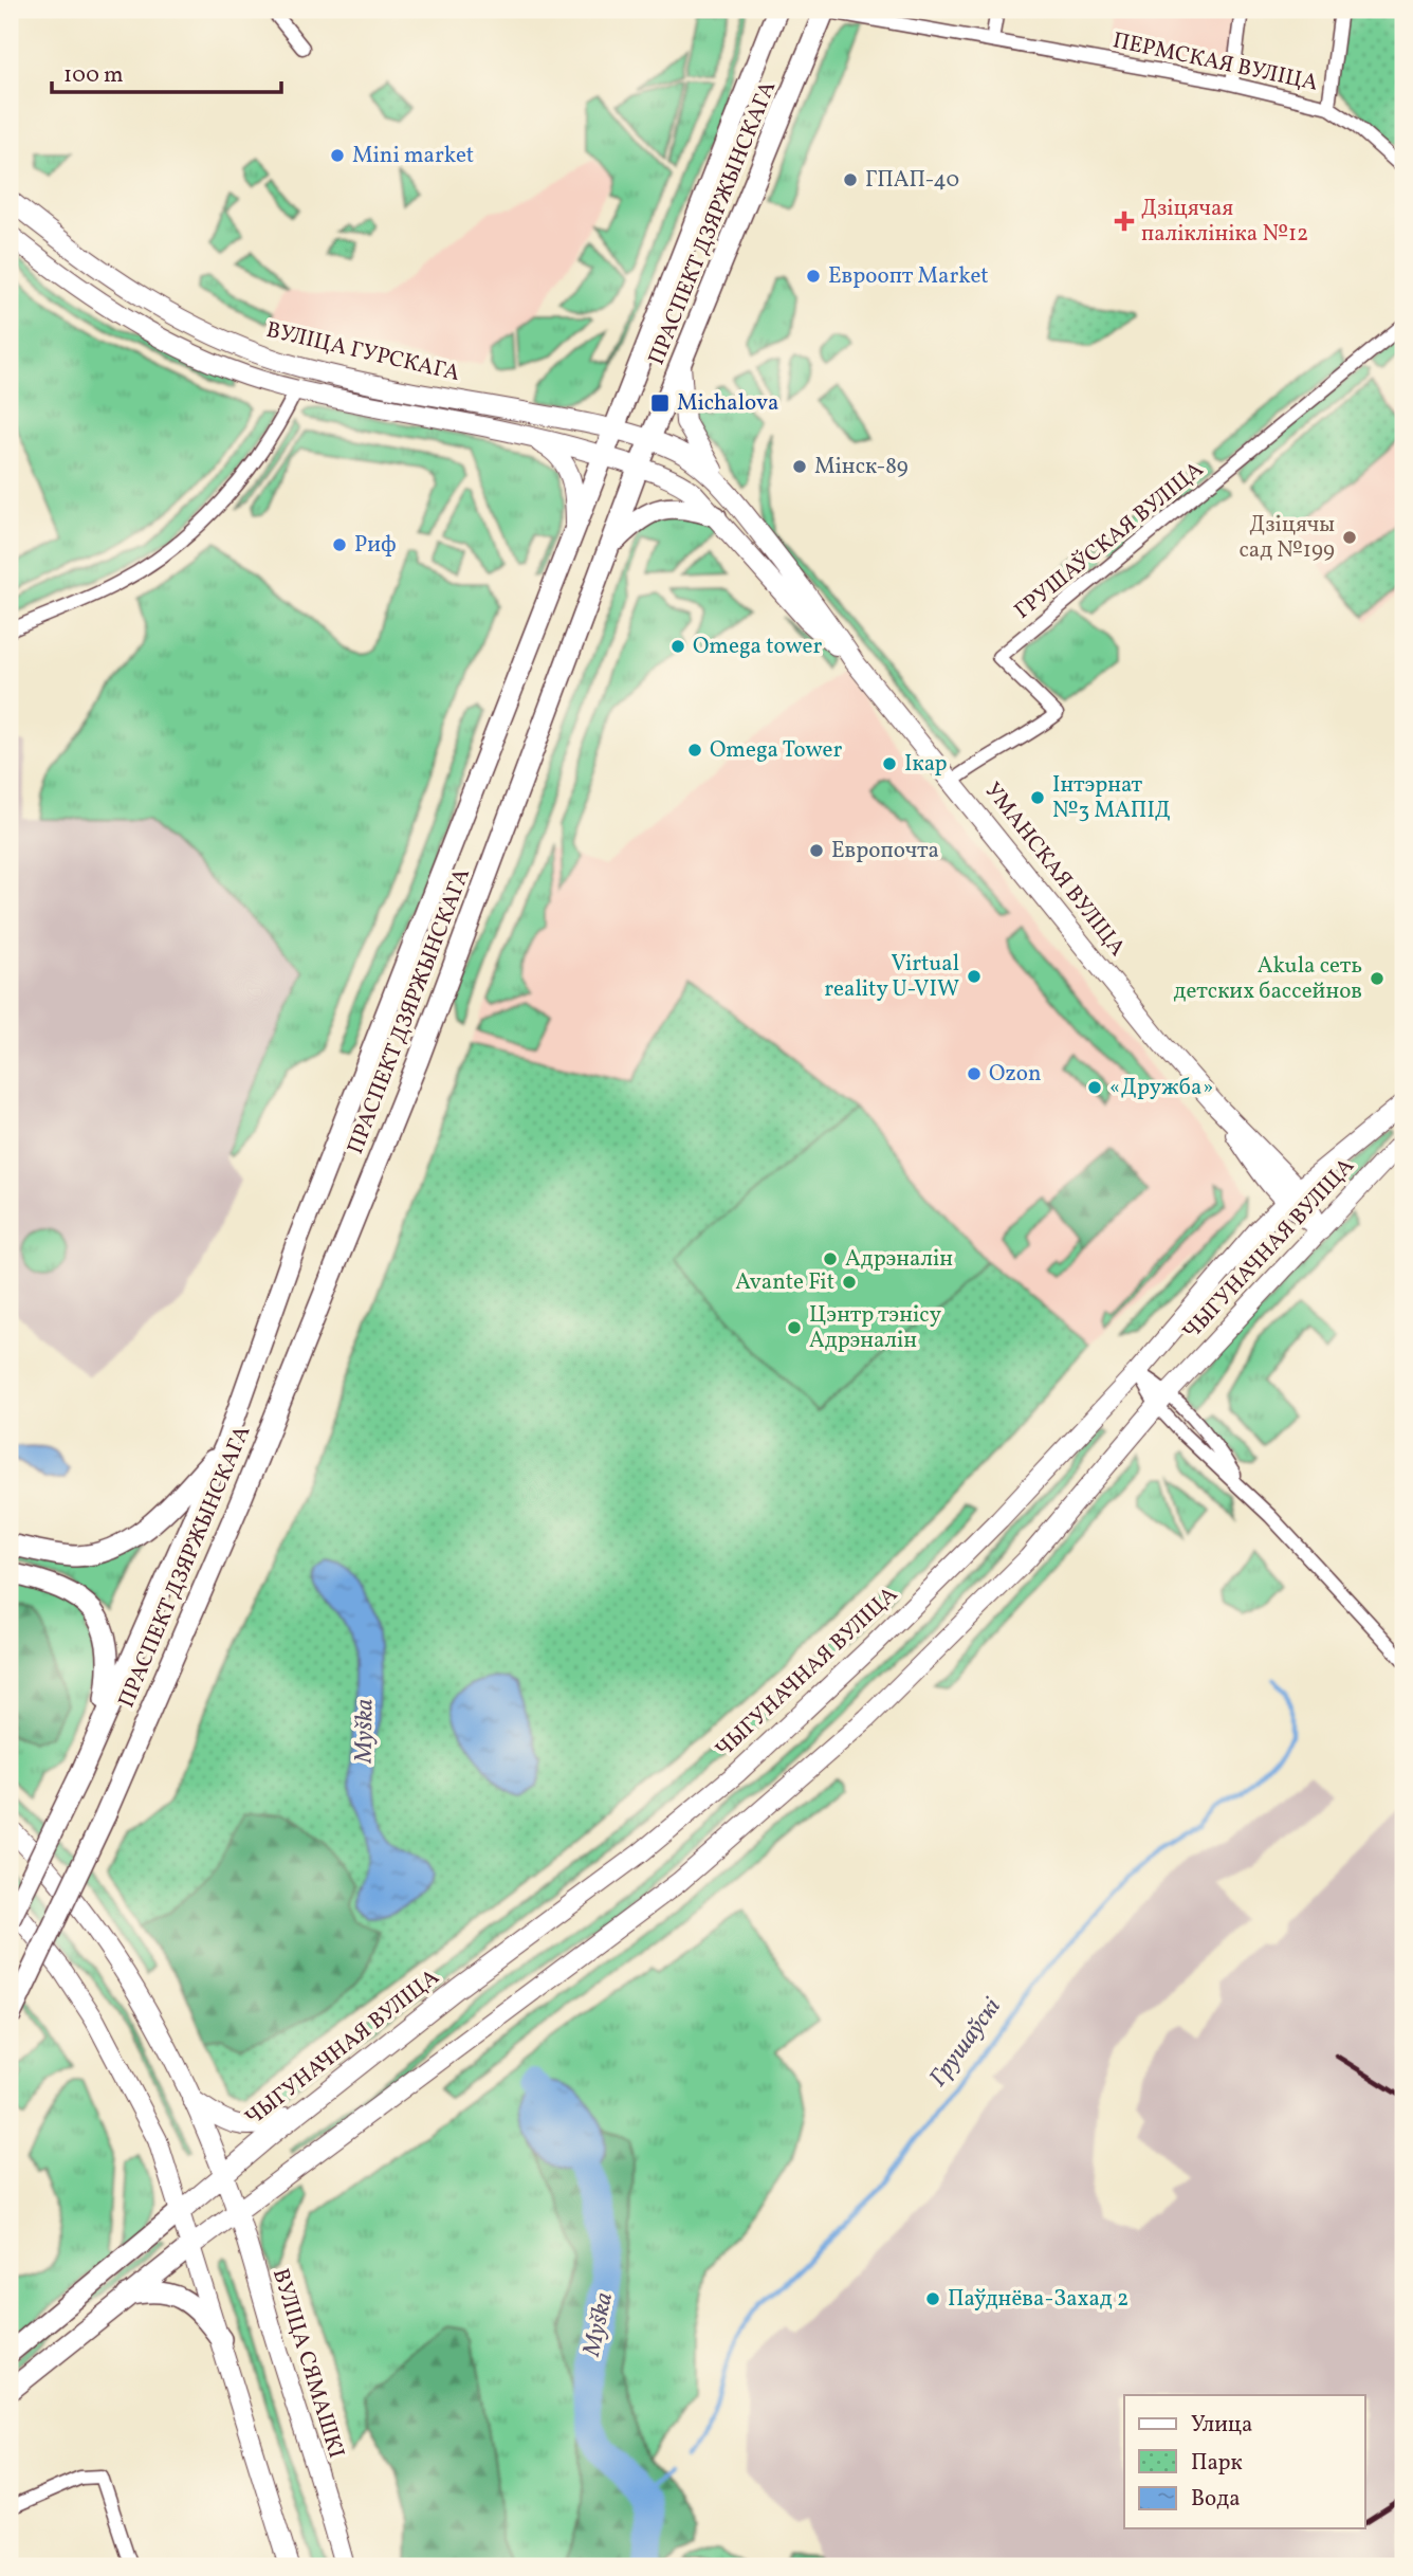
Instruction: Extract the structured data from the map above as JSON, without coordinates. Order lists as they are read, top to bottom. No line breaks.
{"streets":{"main road":["ПРАСПЕКТ ДЗЯРЖЫНСКАГА","ВУЛІЦА ГУРСКАГА","УМАНСКАЯ ВУЛІЦА","ЧЫГУНАЧНАЯ ВУЛІЦА","ВУЛІЦА СЯМАШКІ"],"street":["ПЕРМСКАЯ ВУЛІЦА","ГРУШАЎСКАЯ ВУЛІЦА"]},"crossings":[["ПЕРМСКАЯ ВУЛІЦА","ПРАСПЕКТ ДЗЯРЖЫНСКАГА"],["ПРАСПЕКТ ДЗЯРЖЫНСКАГА","ВУЛІЦА ГУРСКАГА"],["ПРАСПЕКТ ДЗЯРЖЫНСКАГА","УМАНСКАЯ ВУЛІЦА"],["ВУЛІЦА ГУРСКАГА","УМАНСКАЯ ВУЛІЦА"],["ГРУШАЎСКАЯ ВУЛІЦА","УМАНСКАЯ ВУЛІЦА"],["УМАНСКАЯ ВУЛІЦА","ЧЫГУНАЧНАЯ ВУЛІЦА"],["ЧЫГУНАЧНАЯ ВУЛІЦА","ВУЛІЦА СЯМАШКІ"]],"water":["Муška","Грушаўскі"],"places":{"other":["Mini market","ГПАП-40","Евроопт Market","Мінск-89","Дзіцячы сад №199","Риф","Omega tower","Omega Tower","Ікар","Інтэрнат №3 МАПІД","Европочта","Virtual reality U-VIW","Akula сеть детских бассейнов","Ozon","«Дружба»","Адрэналін","Avante Fit","Цэнтр тэнісу Адрэналін","Паўднёва-Захад 2"],"health":["Дзіцячая паліклініка №12"],"transit":["Michalova"]},"legend":["Улица","Парк","Вода"],"scale_bar":"100 m"}
